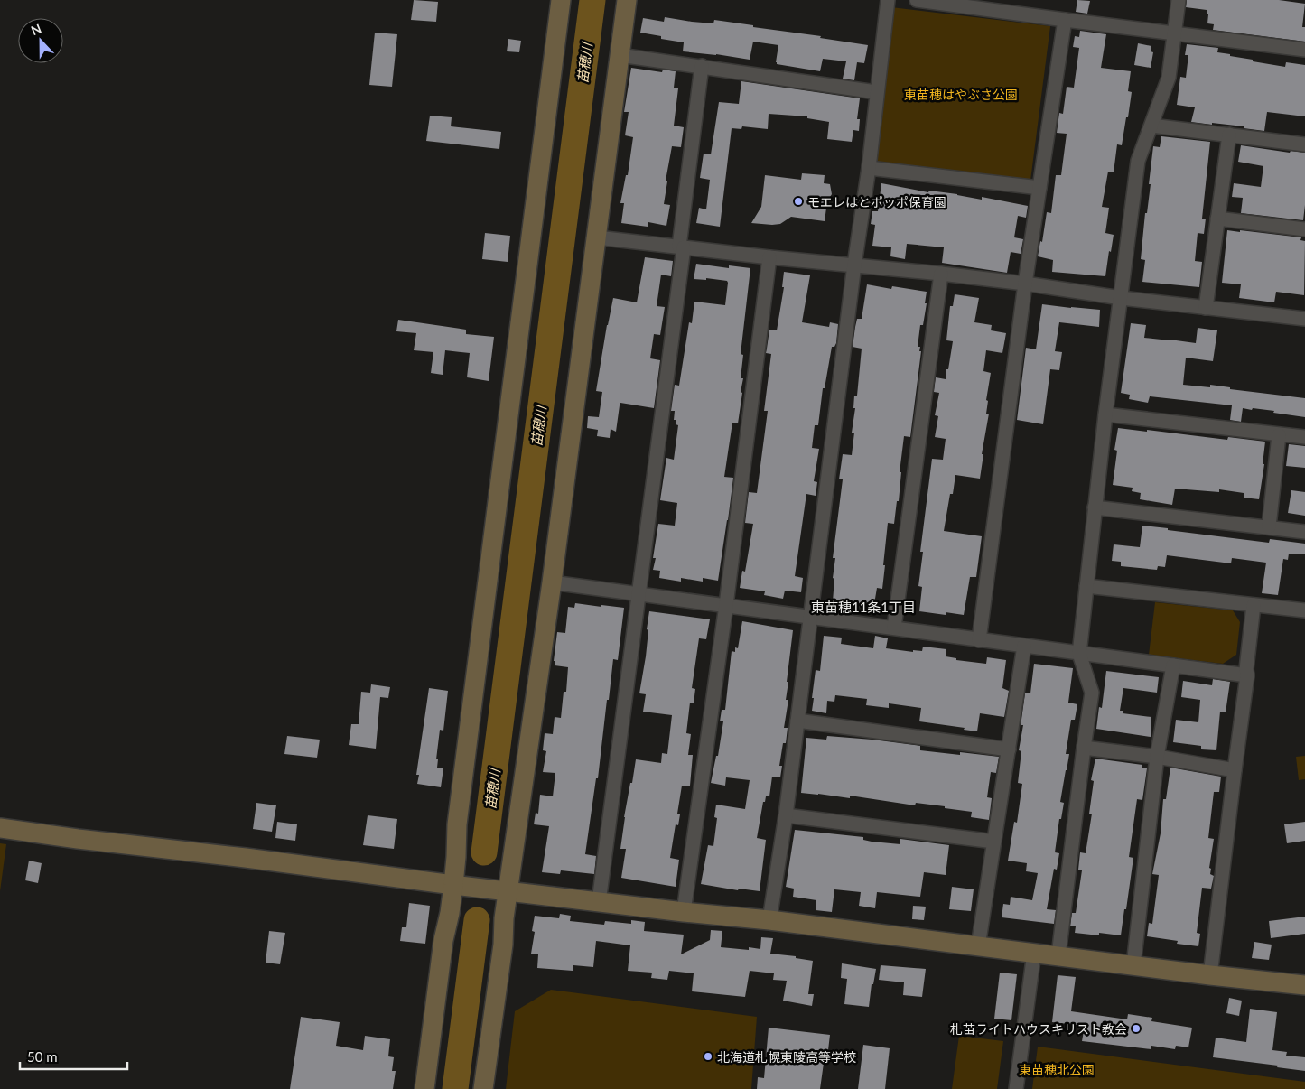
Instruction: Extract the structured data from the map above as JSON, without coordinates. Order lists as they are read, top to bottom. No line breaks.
{"districts":["東苗穂11条1丁目"],"water":["苗穂川"],"parks":["東苗穂はやぶさ公園","東苗穂北公園"],"places":["モエレはとポッポ保育園","札苗ライトハウスキリスト教会","北海道札幌東陵高等学校"],"scale_bar":"50 m","north":"top"}
